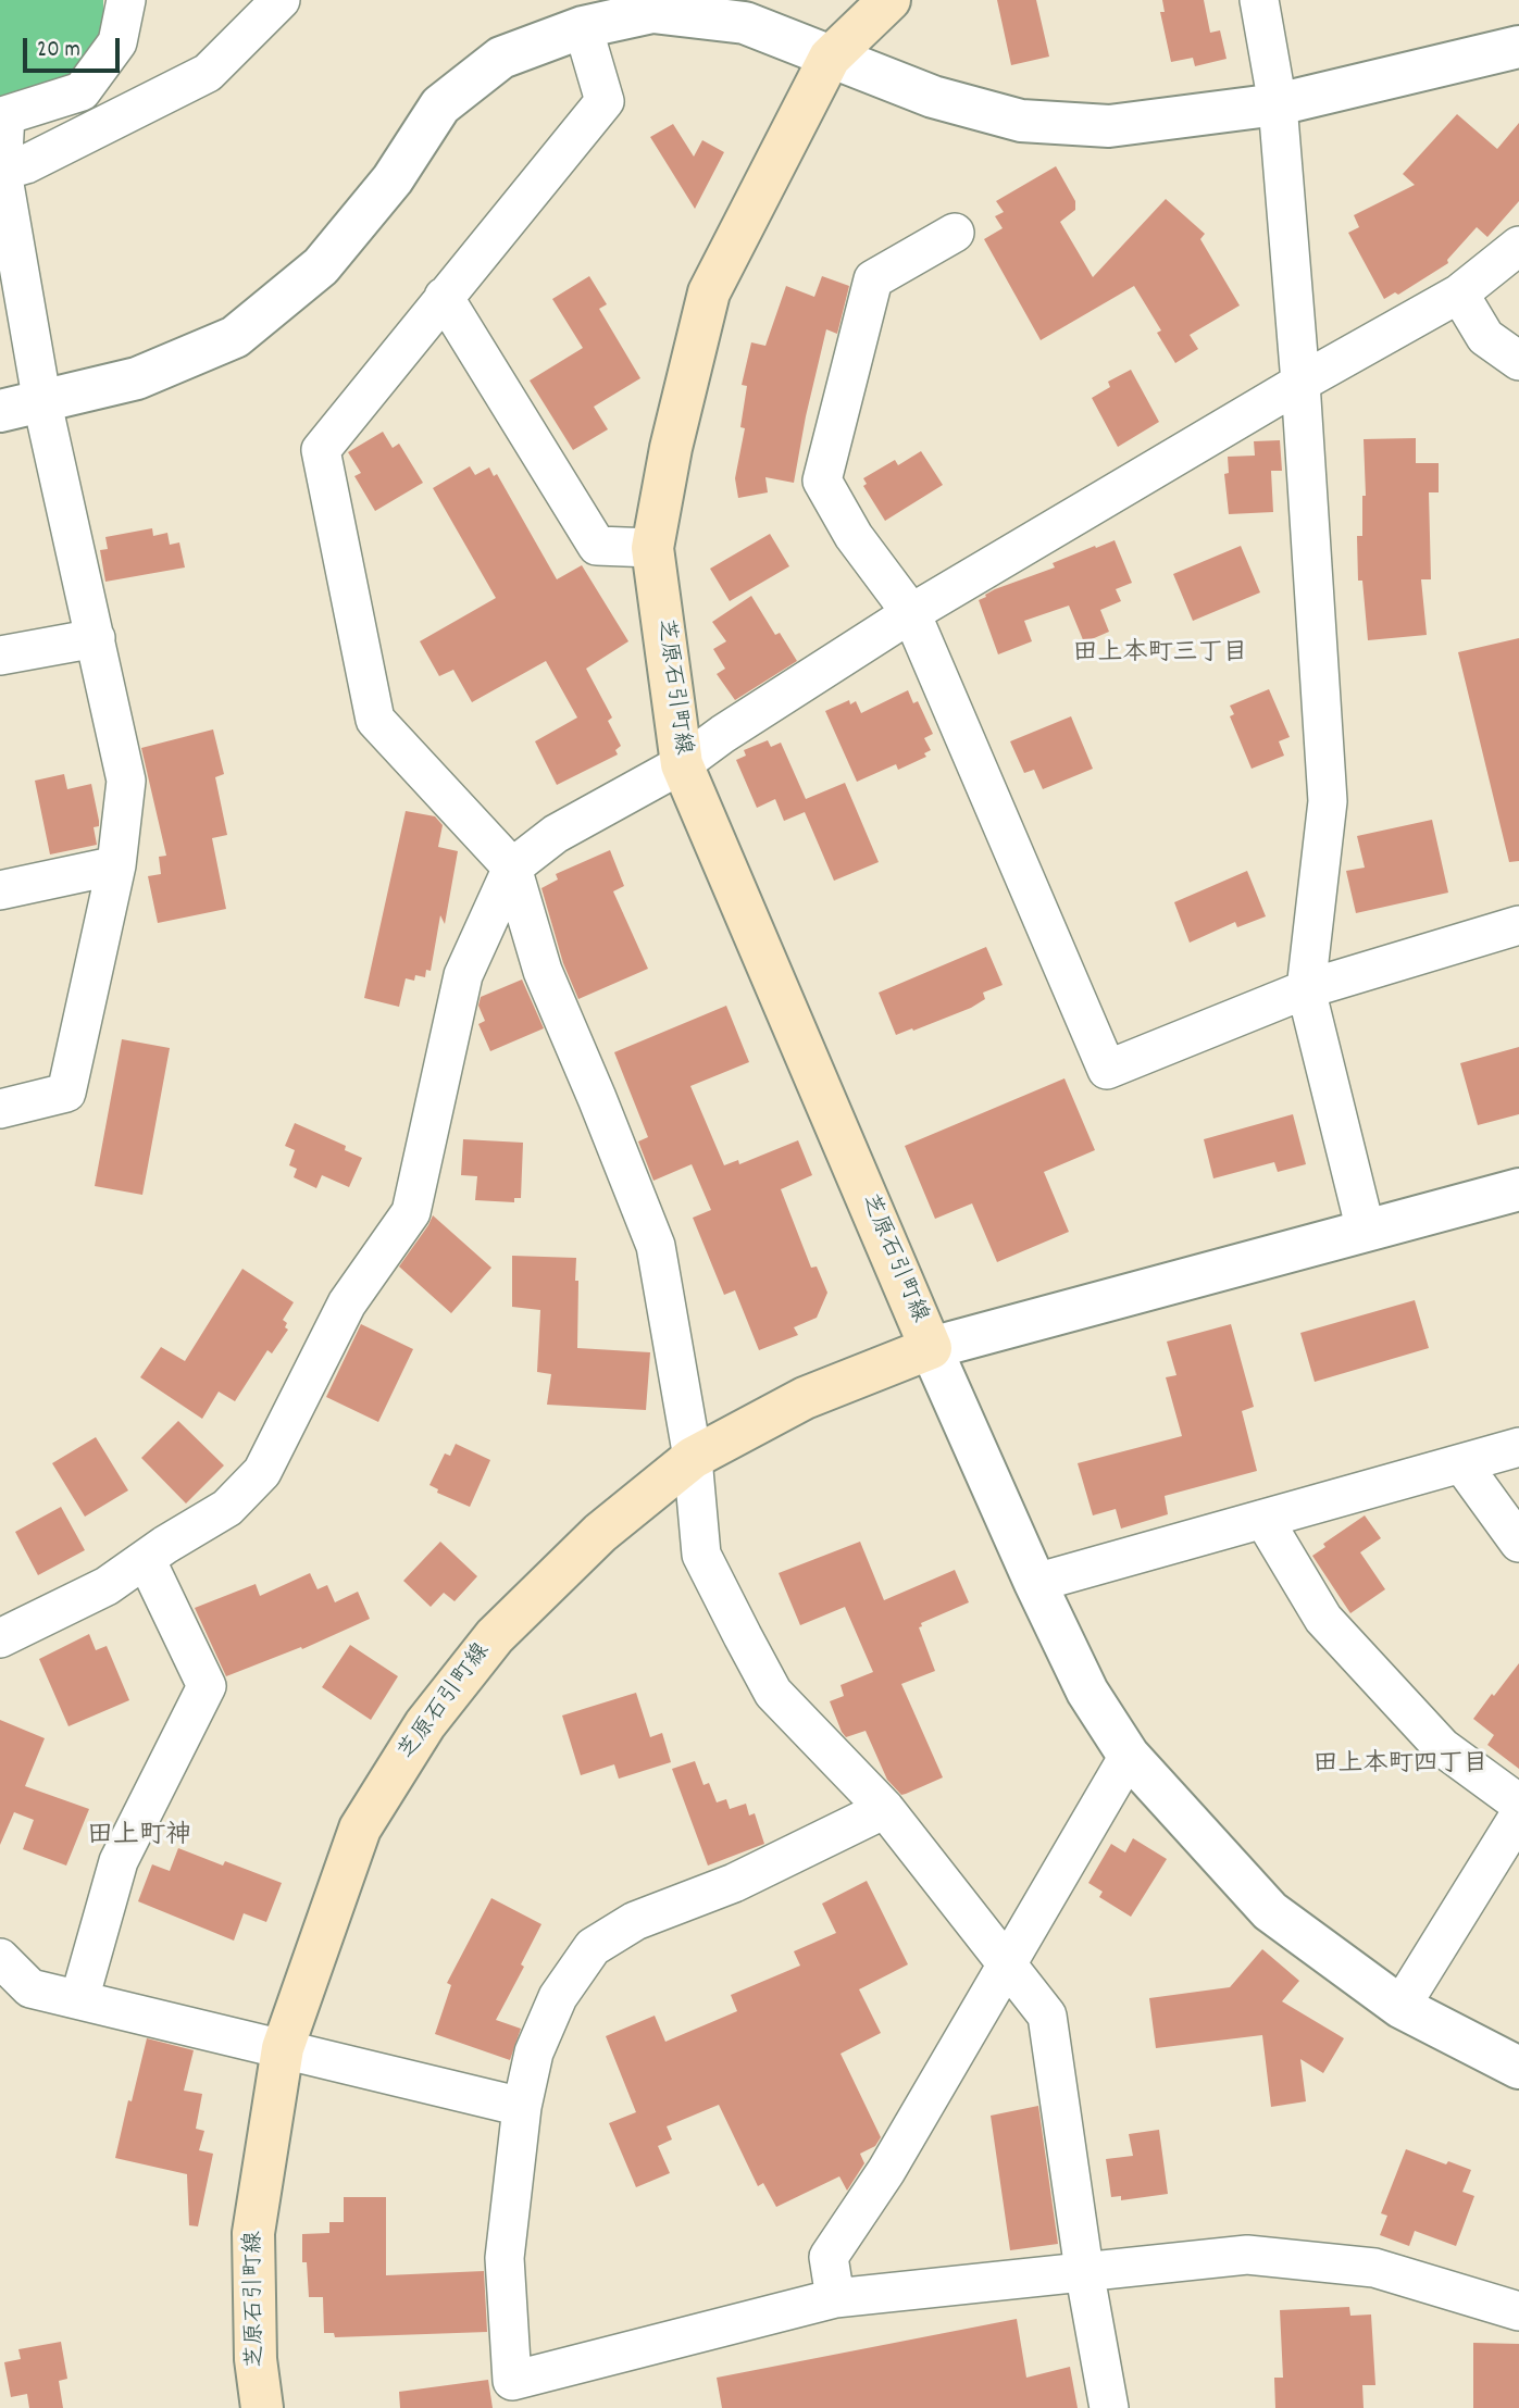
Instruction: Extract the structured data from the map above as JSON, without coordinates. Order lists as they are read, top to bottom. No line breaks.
{"streets":{"main road":["芝原石引町線"]},"districts":["田上本町三丁目","田上本町四丁目","田上町神"],"scale_bar":"20 m"}
